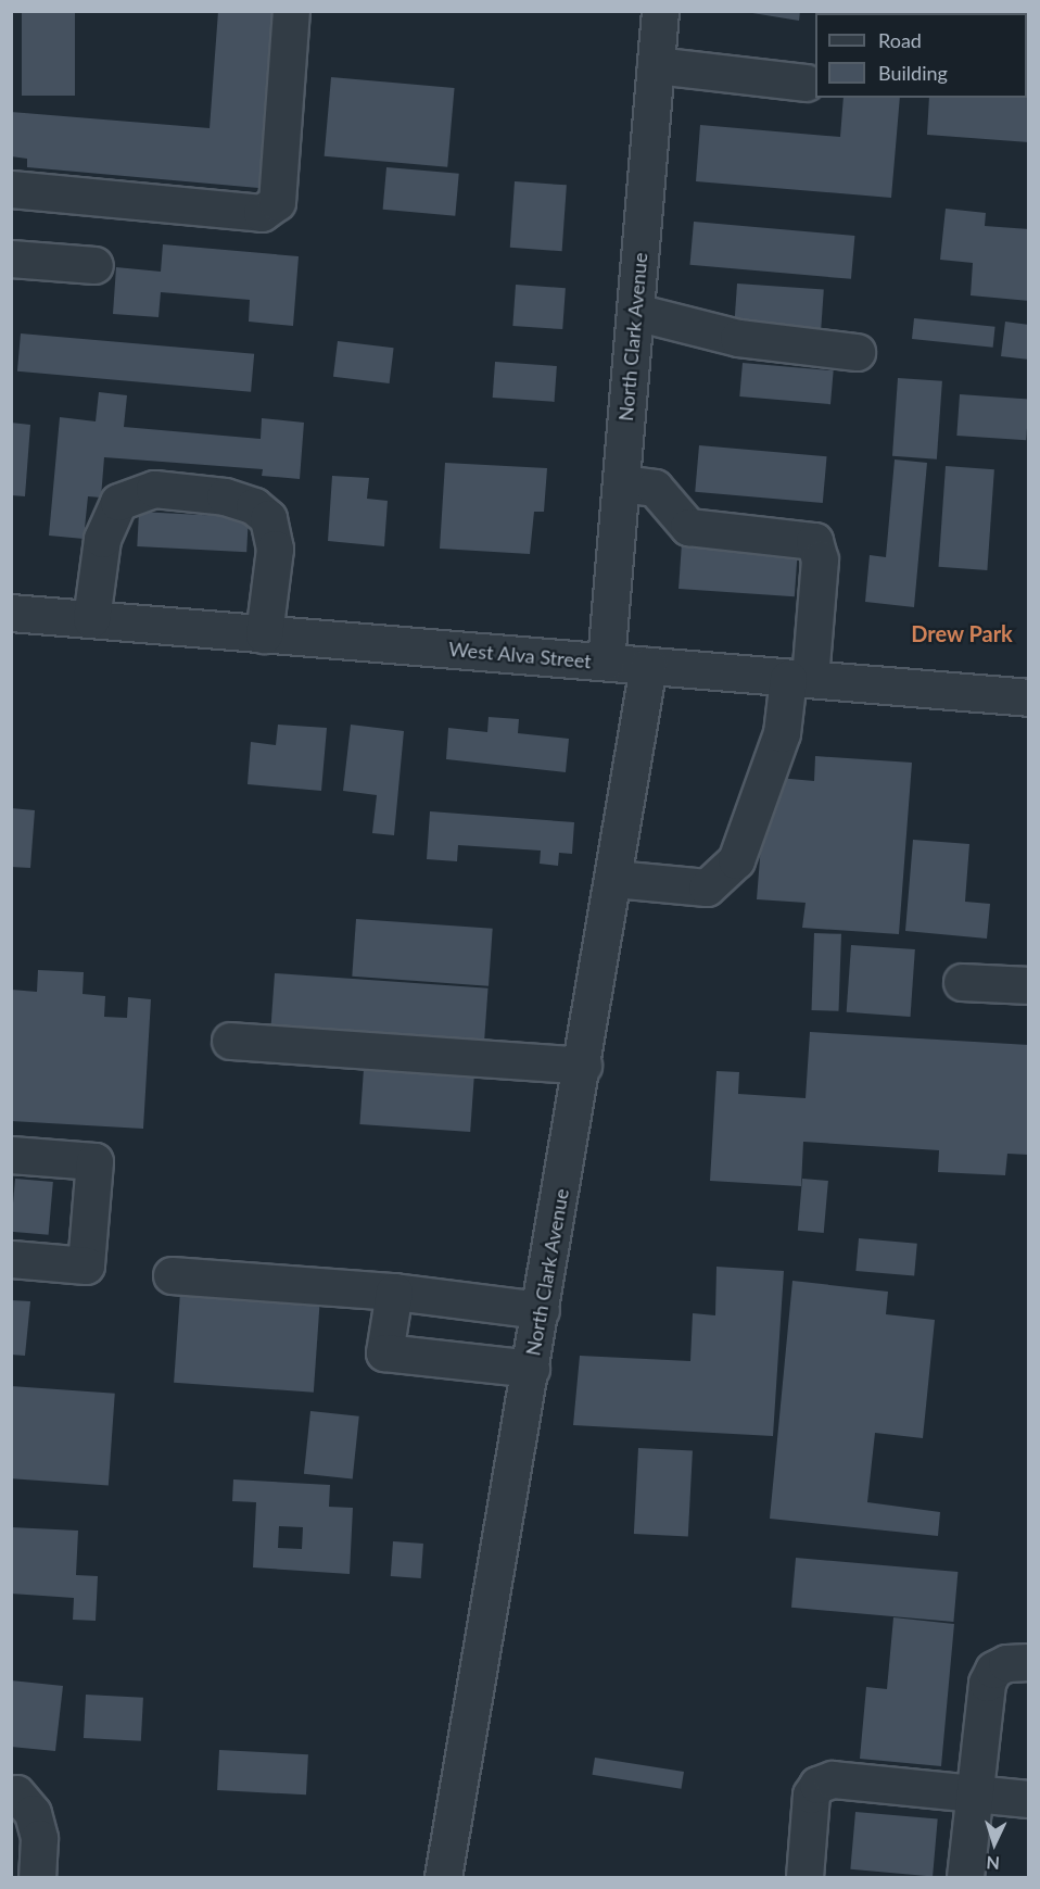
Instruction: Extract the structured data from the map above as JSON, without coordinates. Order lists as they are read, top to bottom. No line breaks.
{"streets":{"street":["North Clark Avenue","West Alva Street"]},"crossings":[["North Clark Avenue","West Alva Street"]],"districts":["Drew Park"],"legend":["Road","Building"],"north":"bottom"}
